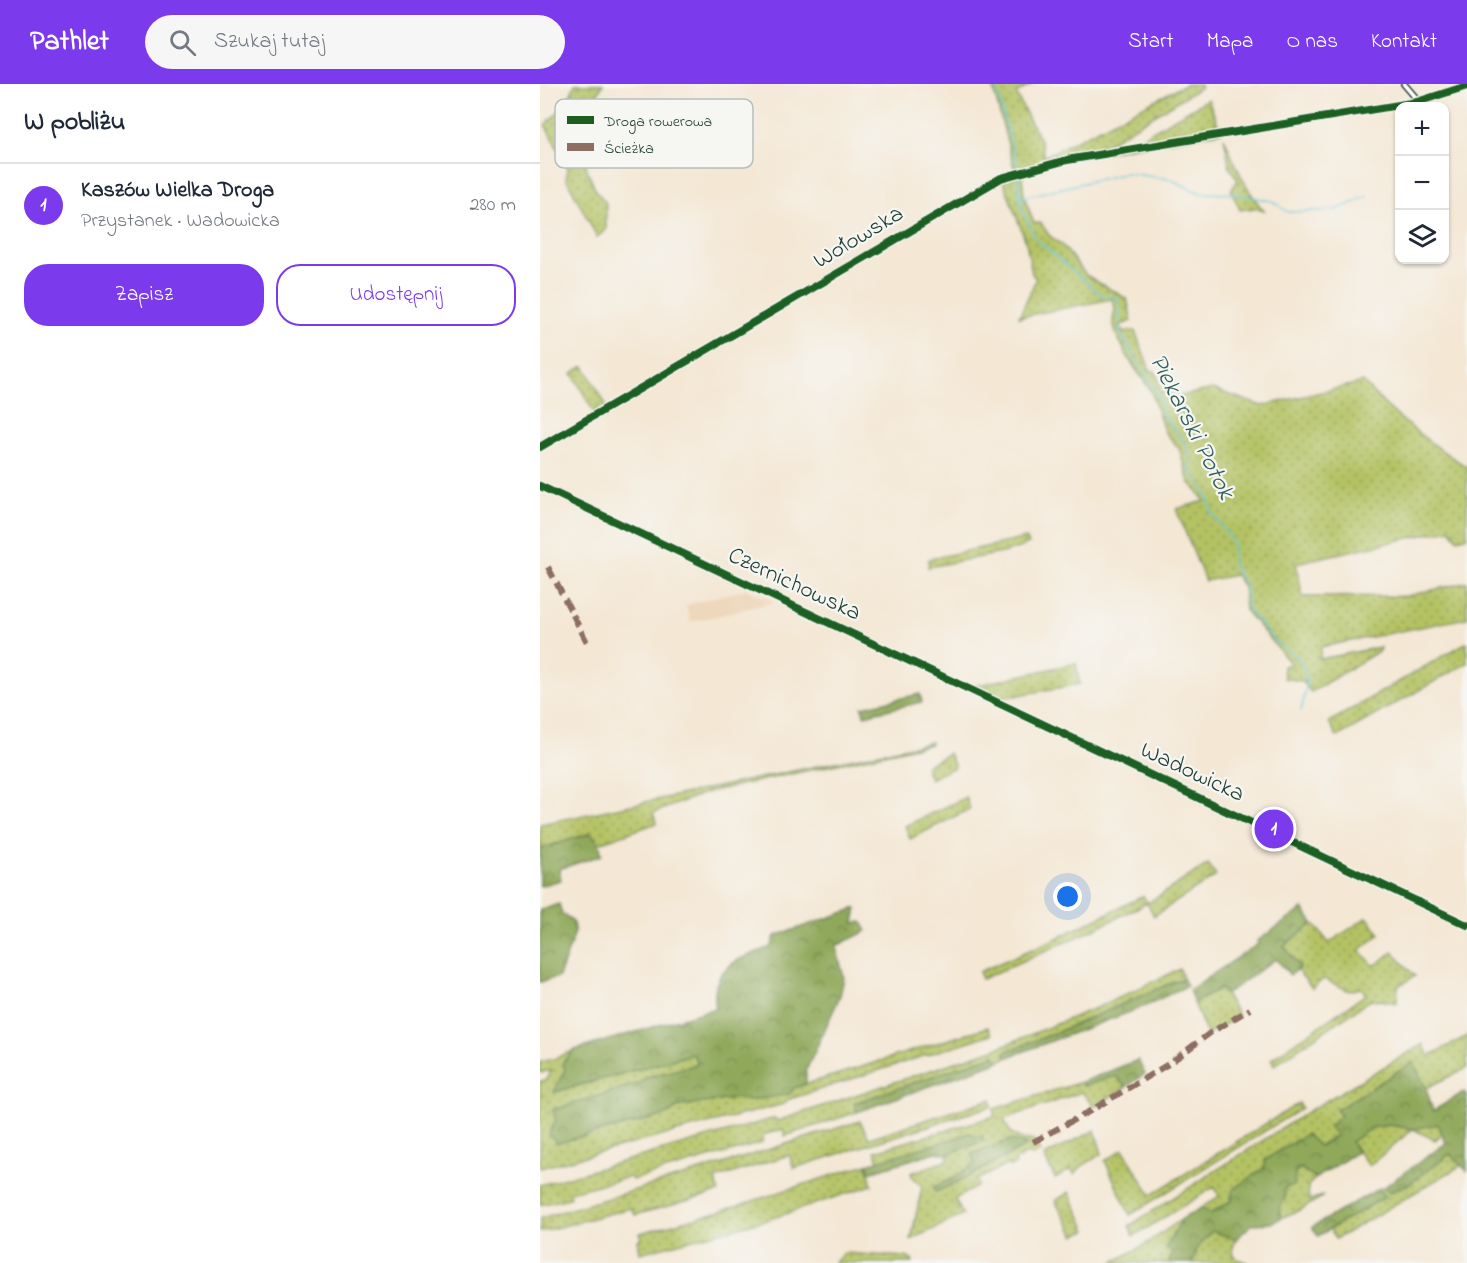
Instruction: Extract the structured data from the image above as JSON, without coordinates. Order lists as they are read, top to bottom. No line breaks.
{"streets":{"street":["Wołowska","Czernichowska","Wadowicka"]},"crossings":[["Czernichowska","Wadowicka"]],"water":["Piekarski Potok"],"legend":["Droga rowerowa","Ścieżka"],"page":{"header":"Pathlet","search":"Szukaj tutaj","nav":["Start","Mapa","O nas","Kontakt"],"heading":"W pobliżu","map_buttons":["+","−"],"list":[{"mark":"1","name":"Kaszów Wielka Droga","note":"Przystanek · Wadowicka","value":"280 m"}],"buttons":["Zapisz","Udostępnij"],"pins":"1"}}
